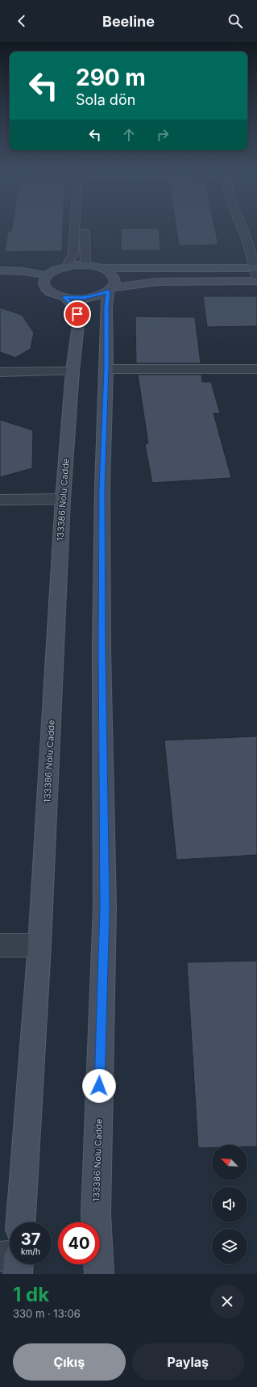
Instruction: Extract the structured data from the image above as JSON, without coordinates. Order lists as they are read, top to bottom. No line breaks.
{"streets":{"street":["133386 Nolu Cadde"]},"north":"top left","page":{"header":"Beeline","turn":["290 m","Sola dön"],"speed":"37 km/h","limit":"40","heading":["1 dk","330 m · 13:06"],"buttons":["Çıkış","Paylaş"]}}
